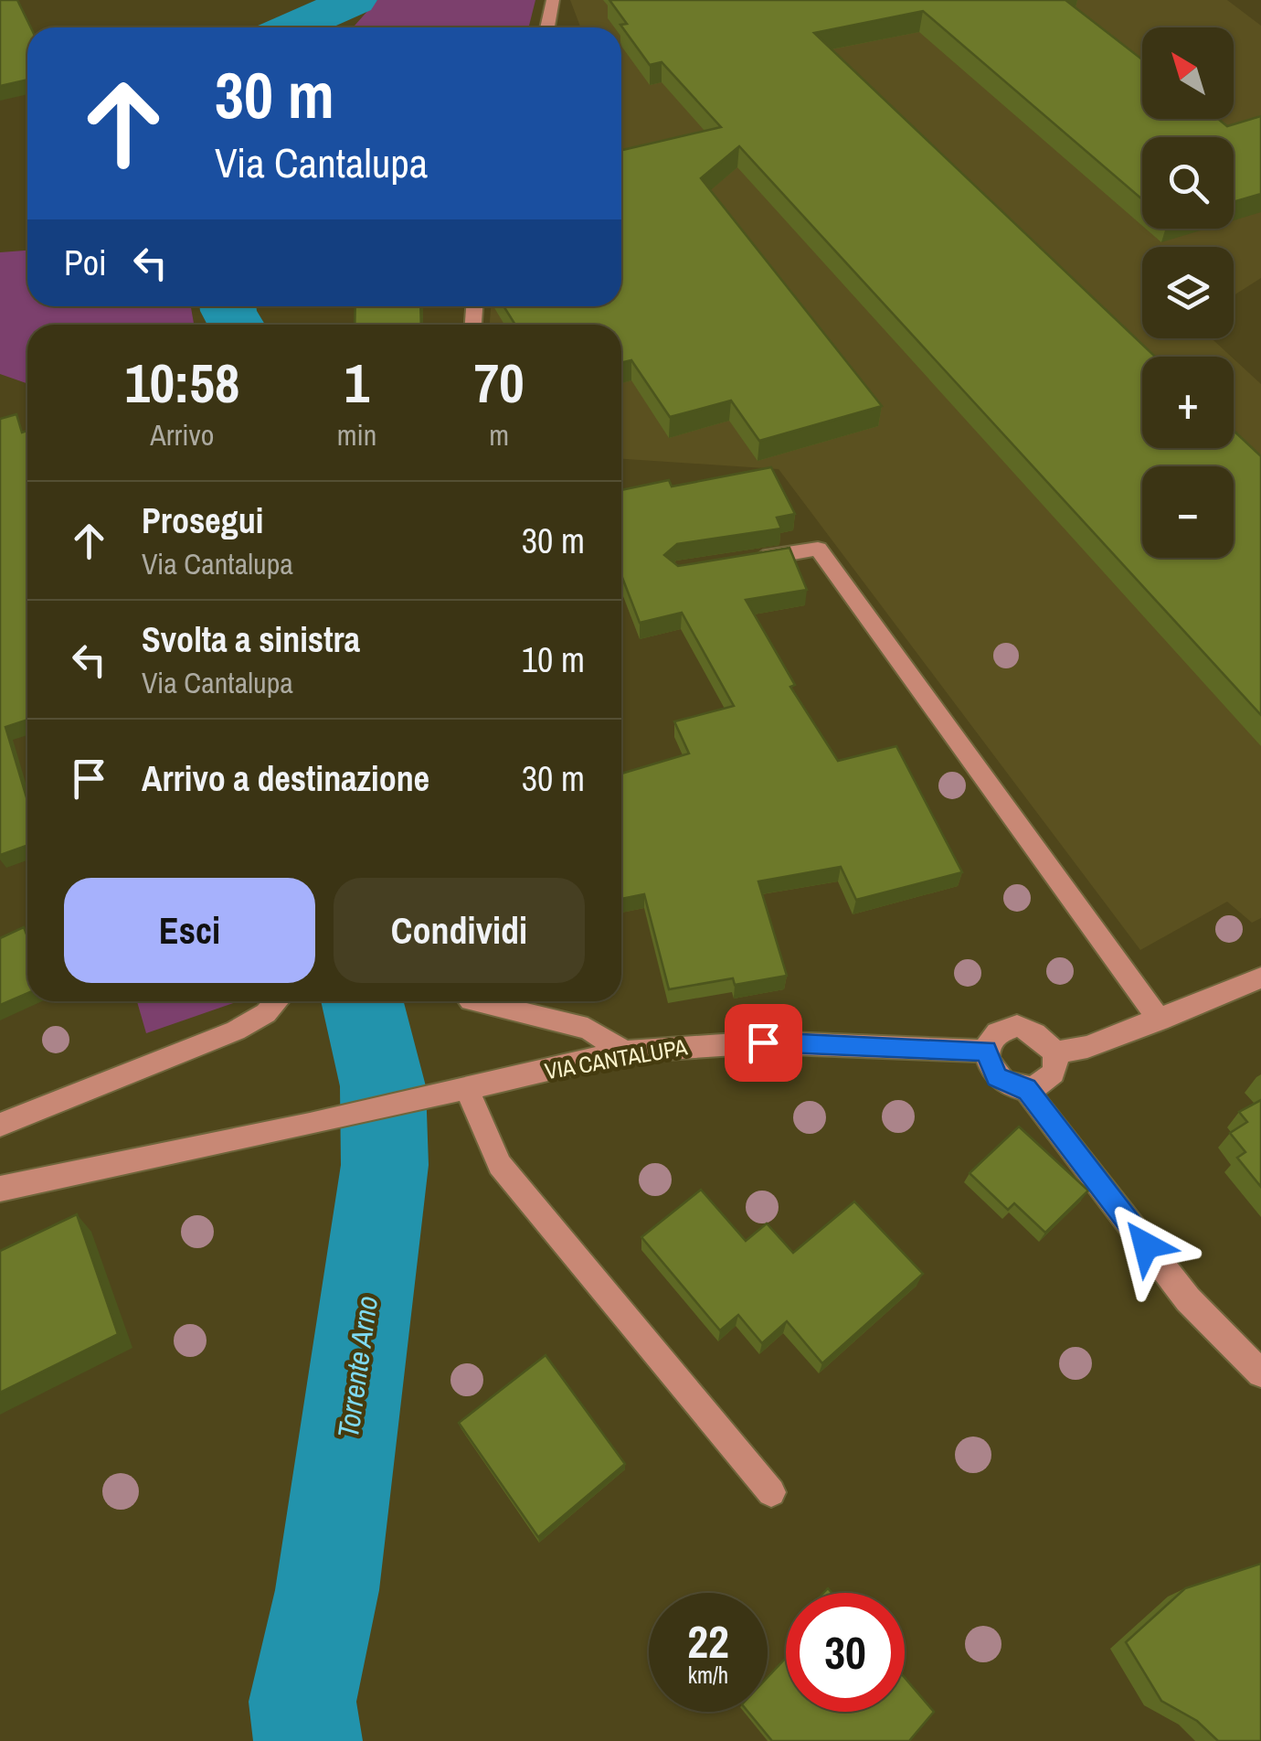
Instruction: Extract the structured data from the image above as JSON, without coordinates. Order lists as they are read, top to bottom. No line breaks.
{"streets":{"street":["VIA CANTALUPA"]},"water":["Torrente Arno"],"north":"top left","page":{"map_buttons":["+","−"],"turn":["30 m","Via Cantalupa"],"then":"Poi","eta":["10:58","Arrivo","1","min","70","m"],"list":[{"name":"Prosegui","note":"Via Cantalupa","value":"30 m"},{"name":"Svolta a sinistra","note":"Via Cantalupa","value":"10 m"},{"name":"Arrivo a destinazione","value":"30 m"}],"buttons":["Esci","Condividi"],"speed":"22 km/h","limit":"30"}}
